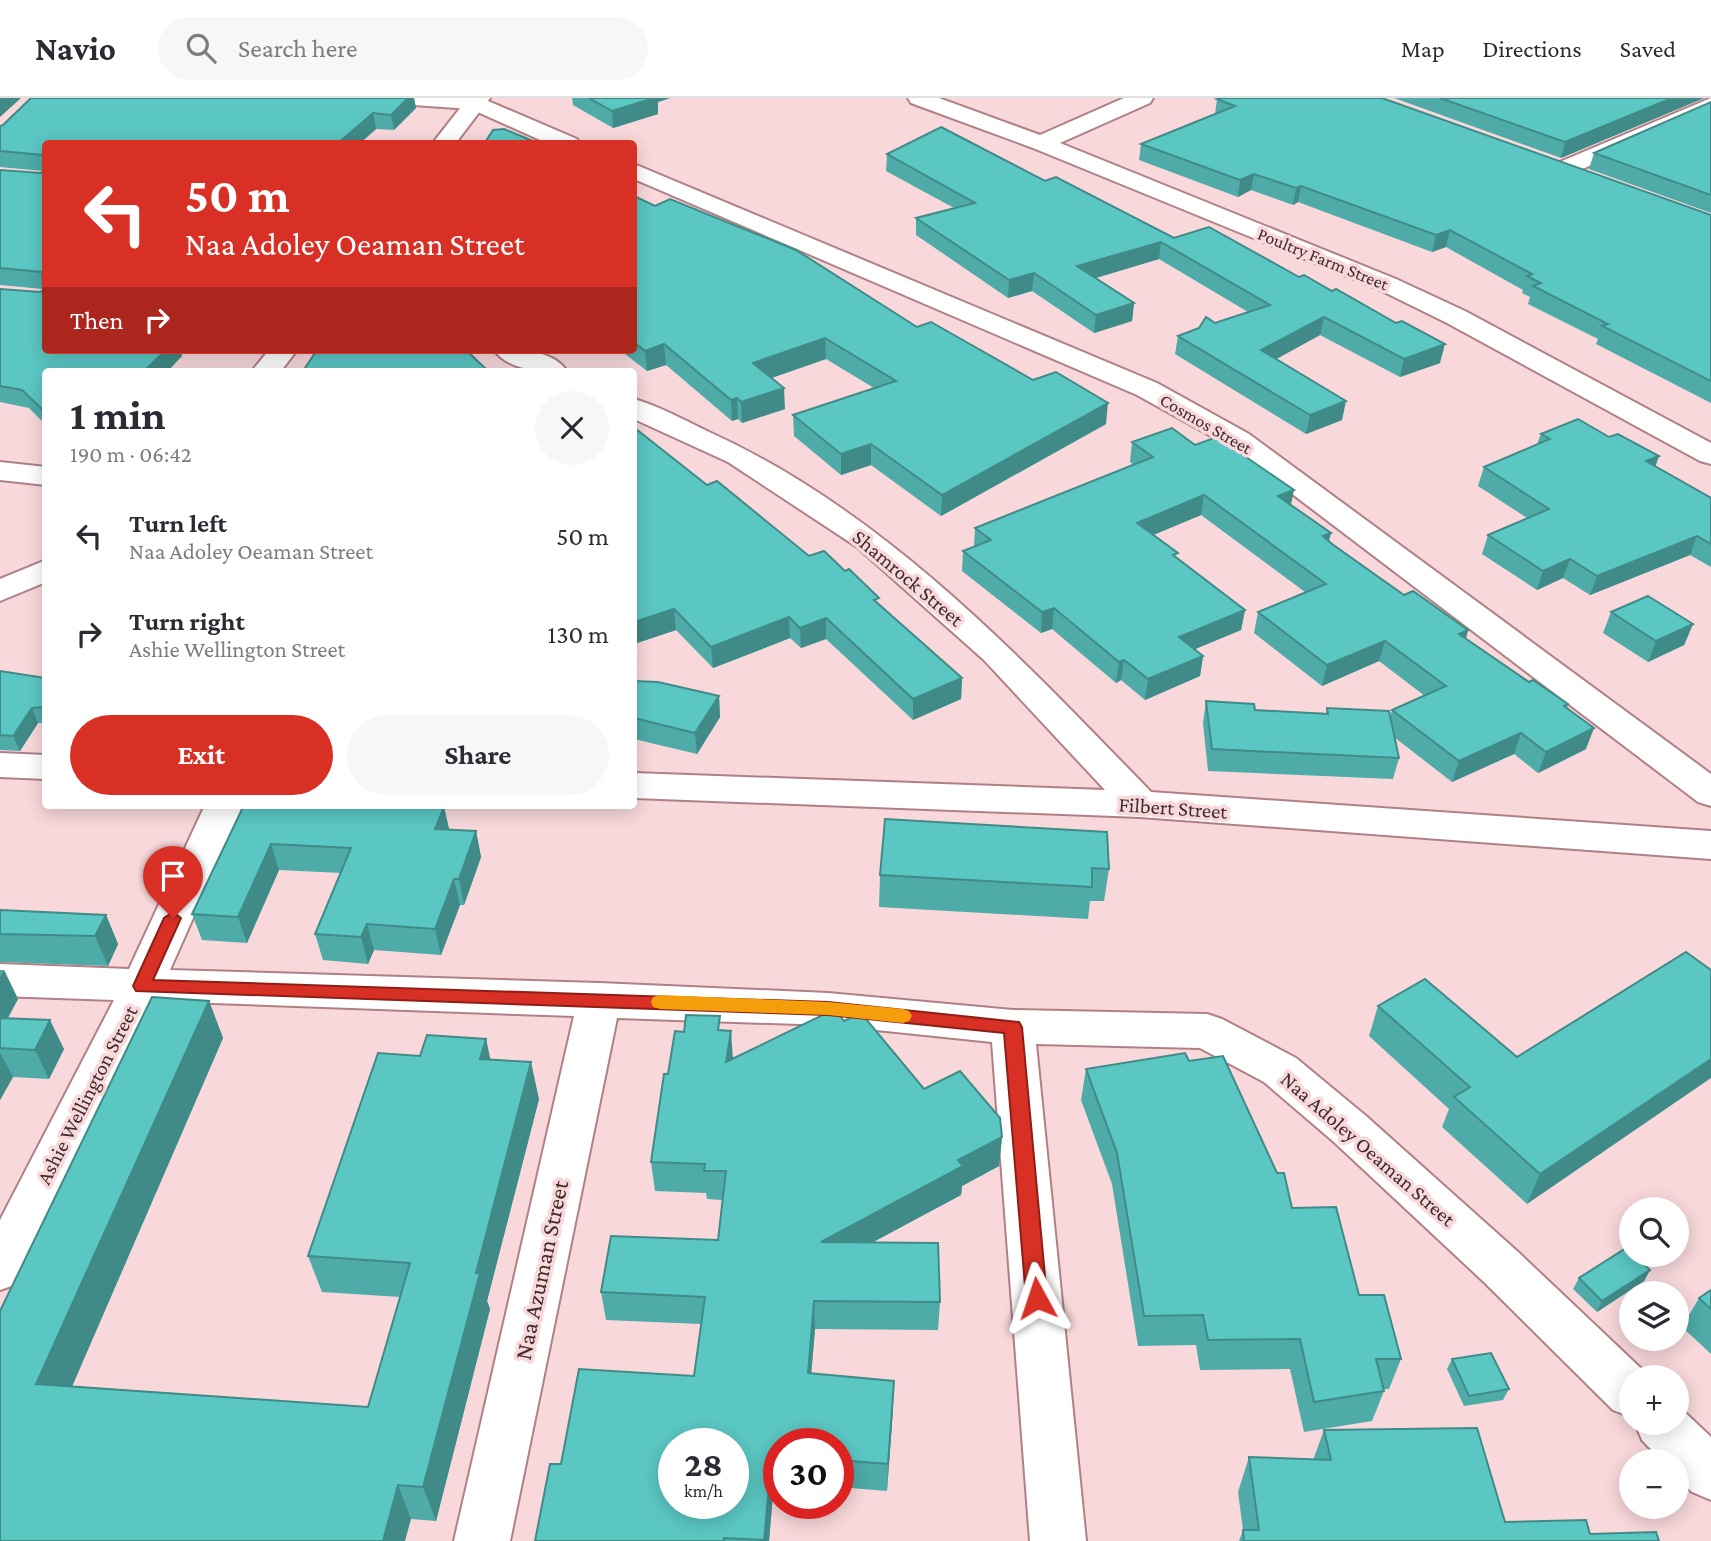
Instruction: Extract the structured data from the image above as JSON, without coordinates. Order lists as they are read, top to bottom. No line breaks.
{"streets":{"street":["Poultry Farm Street","Cosmos Street","Shamrock Street","Filbert Street","Ashie Wellington Street","Naa Adoley Oeaman Street","Naa Azuman Street"]},"crossings":[["Shamrock Street","Filbert Street"],["Ashie Wellington Street","Naa Adoley Oeaman Street"],["Naa Adoley Oeaman Street","Naa Azuman Street"]],"page":{"header":"Navio","search":"Search here","nav":["Map","Directions","Saved"],"turn":["50 m","Naa Adoley Oeaman Street"],"then":"Then","heading":["1 min","190 m · 06:42"],"list":[{"name":"Turn left","note":"Naa Adoley Oeaman Street","value":"50 m"},{"name":"Turn right","note":"Ashie Wellington Street","value":"130 m"}],"buttons":["Exit","Share"],"map_buttons":["+","−"],"speed":"28 km/h","limit":"30"}}
